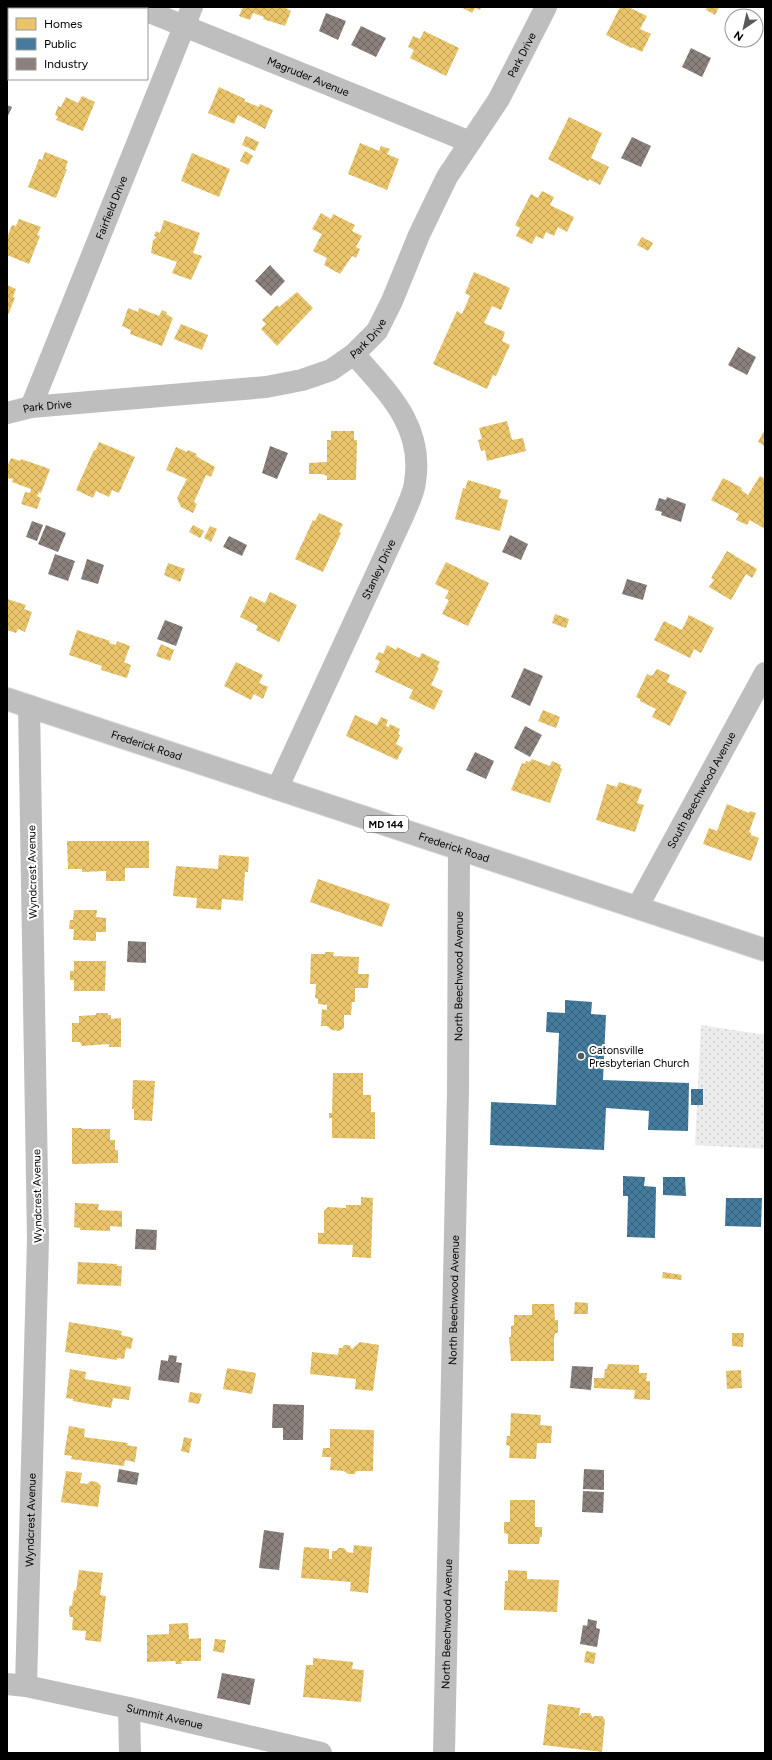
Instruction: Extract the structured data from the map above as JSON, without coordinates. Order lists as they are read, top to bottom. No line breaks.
{"streets":{"street":["Park Drive","Magruder Avenue","Fairfield Drive","Stanley Drive","Frederick Road","South Beechwood Avenue","MD 144","Wyndcrest Avenue","North Beechwood Avenue","Summit Avenue"]},"crossings":[["Park Drive","Magruder Avenue"],["Park Drive","Fairfield Drive"],["Park Drive","Stanley Drive"],["Magruder Avenue","Fairfield Drive"],["Stanley Drive","Frederick Road"],["Frederick Road","South Beechwood Avenue"],["Frederick Road","Wyndcrest Avenue"],["Frederick Road","North Beechwood Avenue"],["Wyndcrest Avenue","Summit Avenue"]],"places":["Catonsville Presbyterian Church"],"legend":["Homes","Public","Industry"],"north":"bottom left"}
